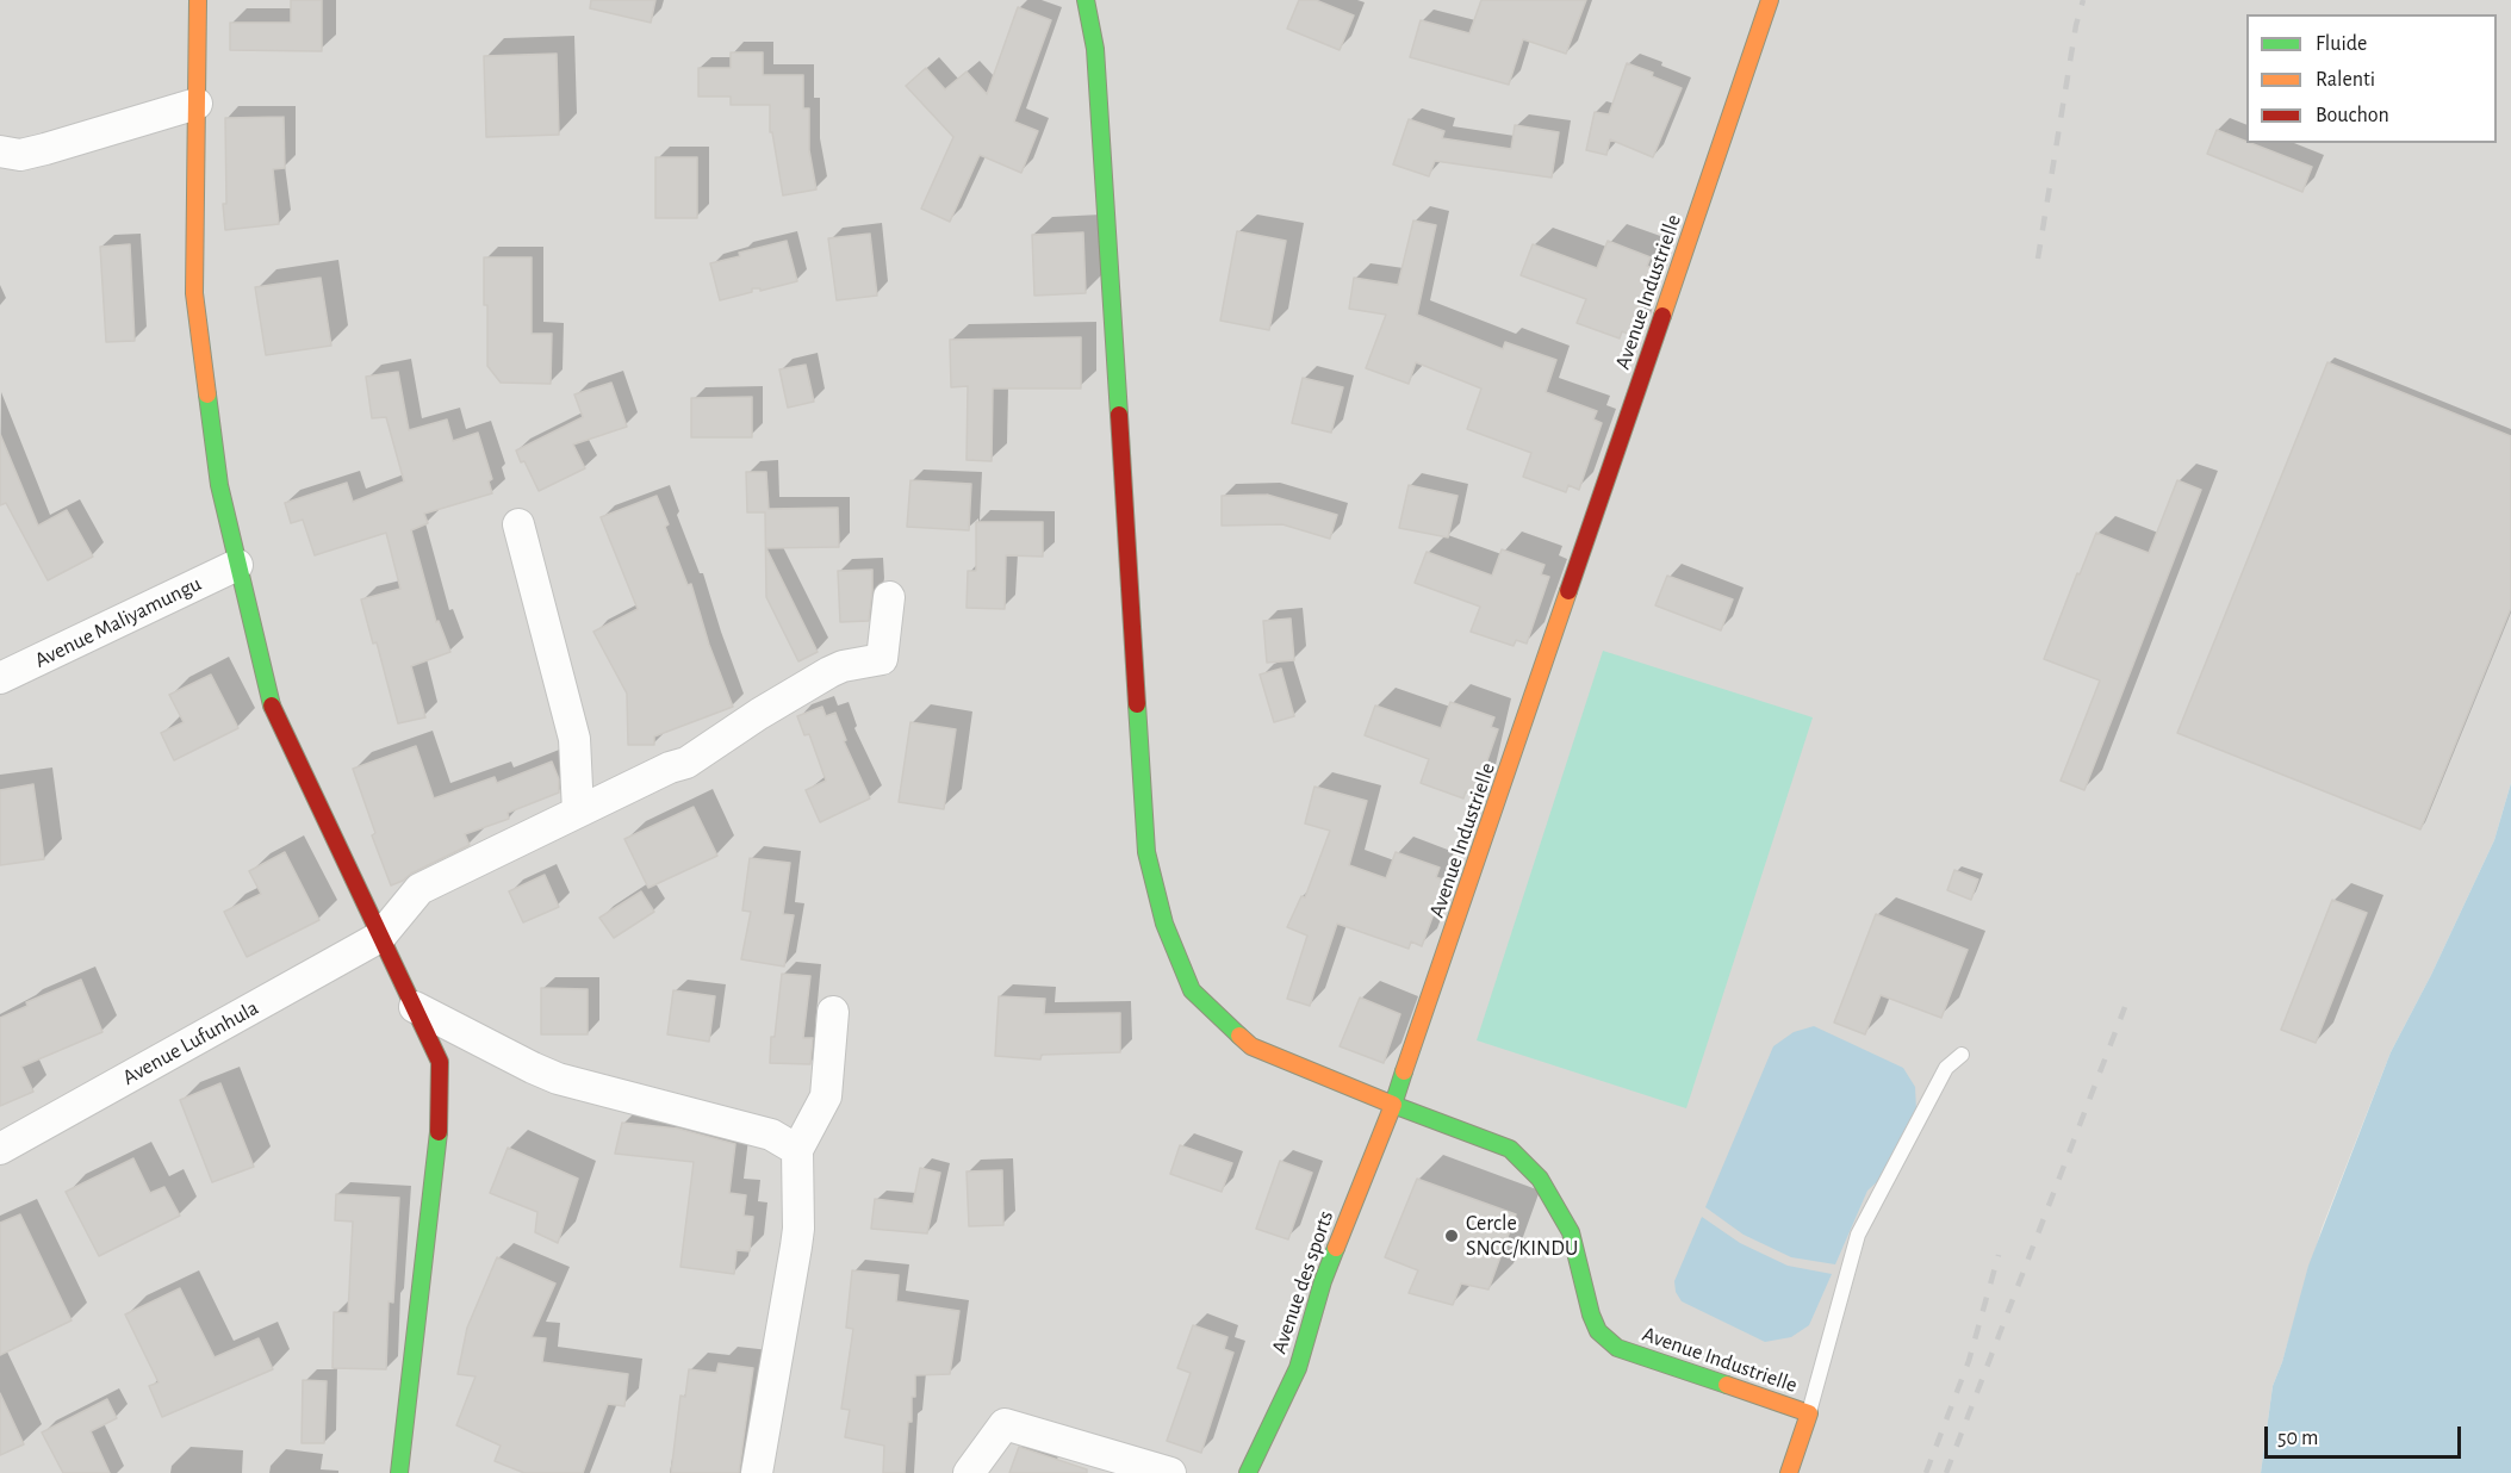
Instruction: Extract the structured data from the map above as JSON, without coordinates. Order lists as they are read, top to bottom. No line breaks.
{"streets":{"street":["Avenue Industrielle","Avenue Maliyamungu","Avenue Lufunhula","Avenue des sports"]},"crossings":[["Avenue Industrielle","Avenue des sports"]],"places":["Cercle SNCC/KINDU"],"legend":["Fluide","Ralenti","Bouchon"],"scale_bar":"50 m"}
